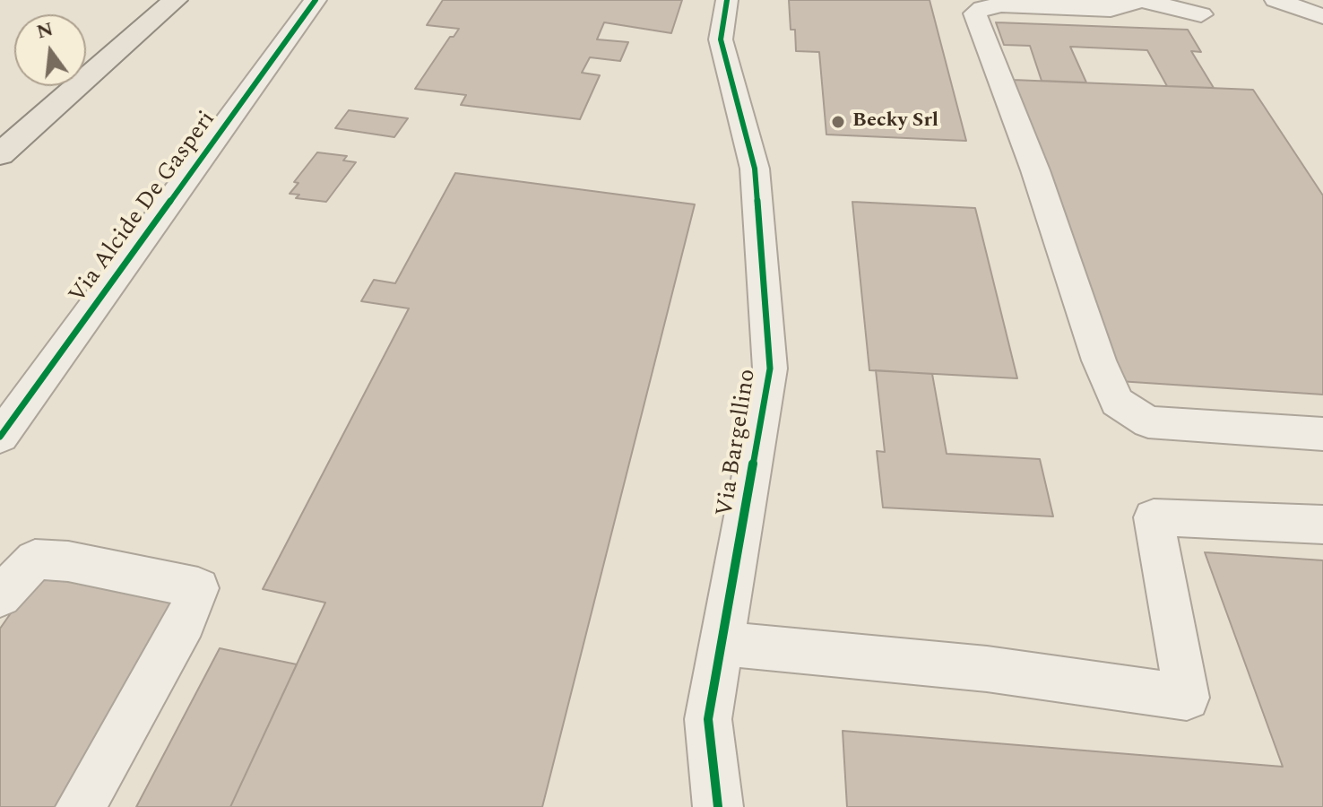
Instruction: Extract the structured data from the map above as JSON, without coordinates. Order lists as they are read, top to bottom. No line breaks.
{"streets":{"street":["Via Alcide De Gasperi","Via Bargellino"]},"places":["Becky Srl"],"north":"top"}
